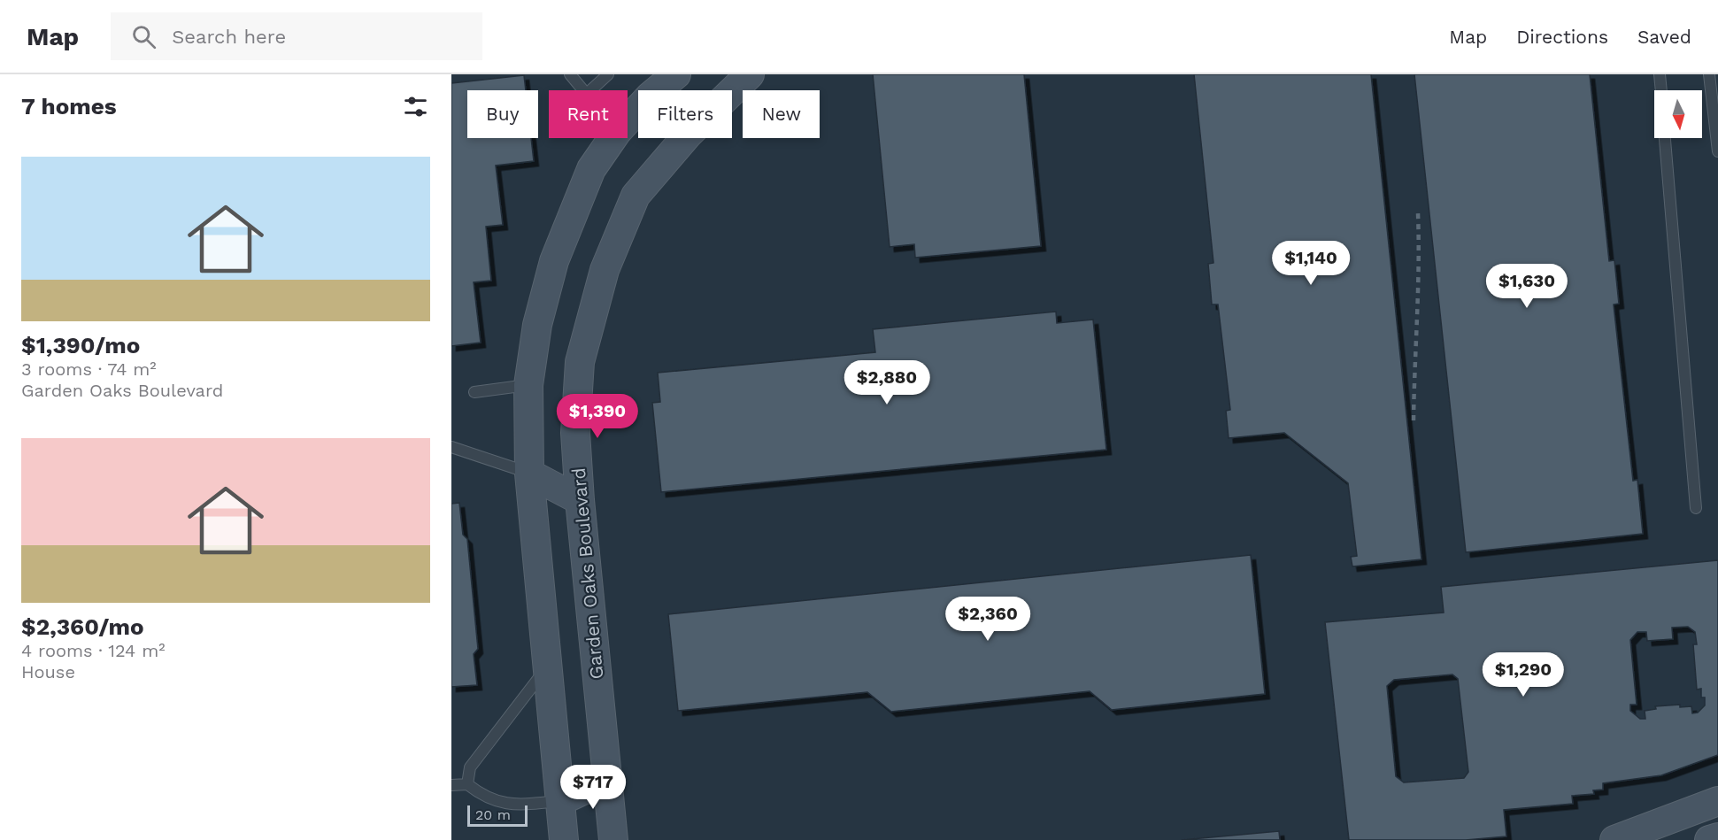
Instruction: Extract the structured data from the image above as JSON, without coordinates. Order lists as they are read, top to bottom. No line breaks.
{"streets":{"street":["Garden Oaks Boulevard"]},"scale_bar":"20 m","north":"bottom","page":{"header":"Map","search":"Search here","nav":["Map","Directions","Saved"],"heading":"7 homes","chip":["Buy","Rent","Filters","New"],"list":[{"name":"$1,390/mo","note":"3 rooms · 74 m² · Garden Oaks Boulevard"},{"name":"$2,360/mo","note":"4 rooms · 124 m² · House"}],"price":["$1,140","$1,630","$2,880","$1,390","$2,360","$1,290","$717"],"scale":"20 m"}}
